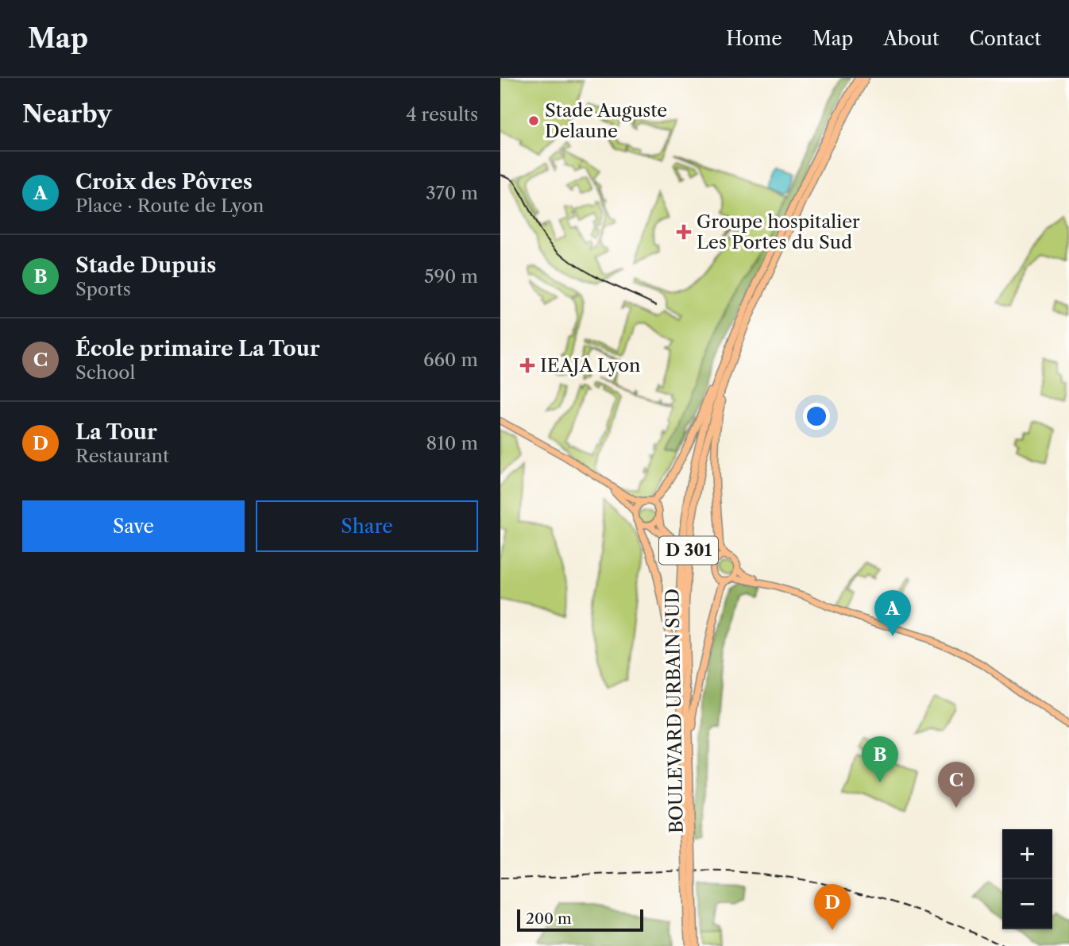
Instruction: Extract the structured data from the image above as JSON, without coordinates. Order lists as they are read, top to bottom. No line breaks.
{"streets":{"highway":["D 301","BOULEVARD URBAIN SUD"]},"places":{"other":["Stade Auguste Delaune"],"health":["Groupe hospitalier Les Portes du Sud","IEAJA Lyon"]},"scale_bar":"200 m","page":{"header":"Map","nav":["Home","Map","About","Contact"],"heading":["Nearby","4 results"],"list":[{"mark":"A","name":"Croix des Pôvres","note":"Place · Route de Lyon","value":"370 m"},{"mark":"B","name":"Stade Dupuis","note":"Sports","value":"590 m"},{"mark":"C","name":"École primaire La Tour","note":"School","value":"660 m"},{"mark":"D","name":"La Tour","note":"Restaurant","value":"810 m"}],"buttons":["Save","Share"],"pins":["A","B","C","D"],"map_buttons":["+","−"],"scale":"200 m"}}
